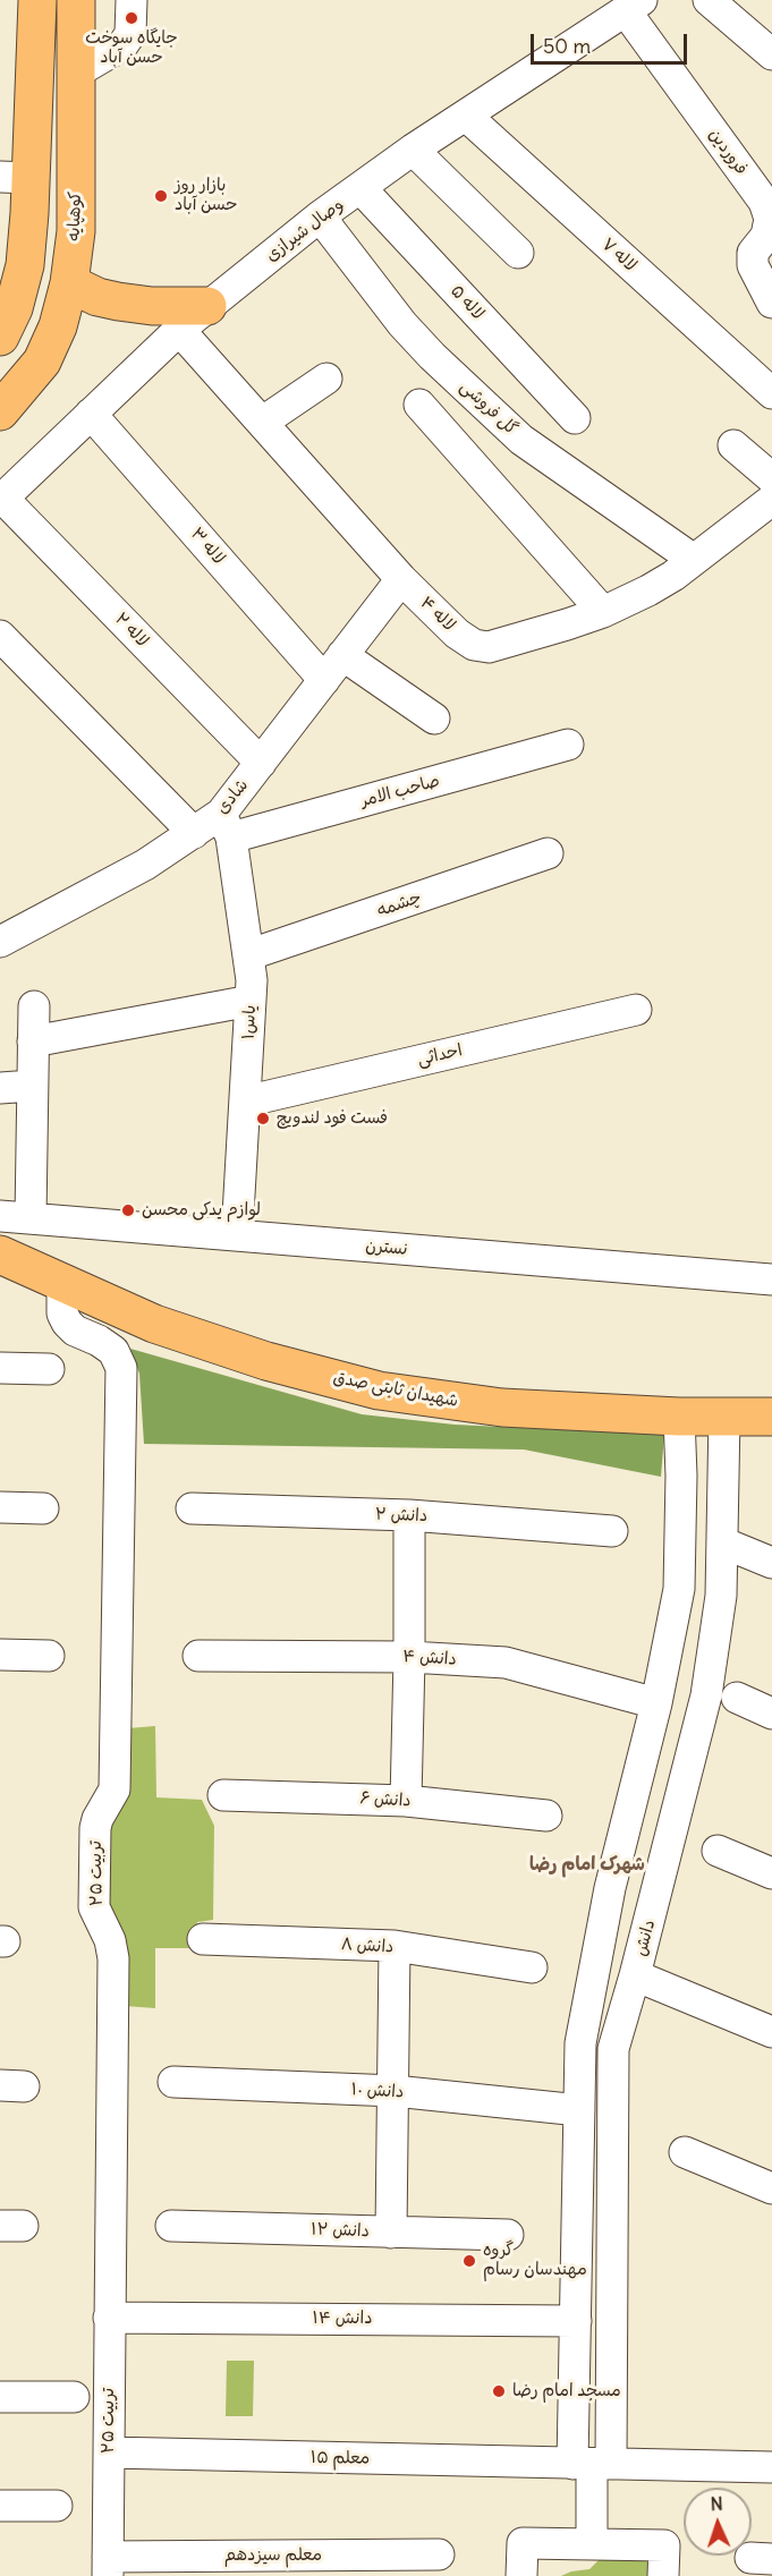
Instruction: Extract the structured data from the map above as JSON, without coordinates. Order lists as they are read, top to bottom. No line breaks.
{"streets":{"main road":["کوهپایه","شهیدان ثابتی صدق"],"street":["فروردین","وصال شیرازی","لاله ۷","لاله ۵","گل فروشی","لاله ۳","لاله ۴","لاله ۲","صاحب الامر","شادی","چشمه","یاس۱","احداثی","نسترن","دانش ۲","دانش ۴","دانش ۶","تربیت ۲۵","دانش","دانش ۸","دانش ۱۰","دانش ۱۲","دانش ۱۴","معلم ۱۵","معلم سیزدهم"]},"crossings":[["فروردین","وصال شیرازی"],["وصال شیرازی","لاله ۷"],["وصال شیرازی","لاله ۵"],["وصال شیرازی","گل فروشی"],["وصال شیرازی","لاله ۳"],["وصال شیرازی","لاله ۴"],["وصال شیرازی","لاله ۲"],["گل فروشی","لاله ۴"],["لاله ۳","شادی"],["لاله ۴","شادی"],["لاله ۲","شادی"],["صاحب الامر","شادی"],["صاحب الامر","یاس۱"],["شادی","یاس۱"],["چشمه","یاس۱"],["یاس۱","احداثی"],["یاس۱","نسترن"],["شهیدان ثابتی صدق","تربیت ۲۵"],["شهیدان ثابتی صدق","دانش"],["تربیت ۲۵","دانش ۱۴"],["تربیت ۲۵","معلم ۱۵"],["تربیت ۲۵","معلم سیزدهم"],["دانش","معلم ۱۵"]],"districts":["شهرک امام رضا"],"places":["جایگاه سوخت حسن آباد","بازار روز حسن آباد","فست فود لندویچ","لوازم یدکی محسن","گروه مهندسان رسام","مسجد امام رضا"],"scale_bar":"50 m","north":"top"}
